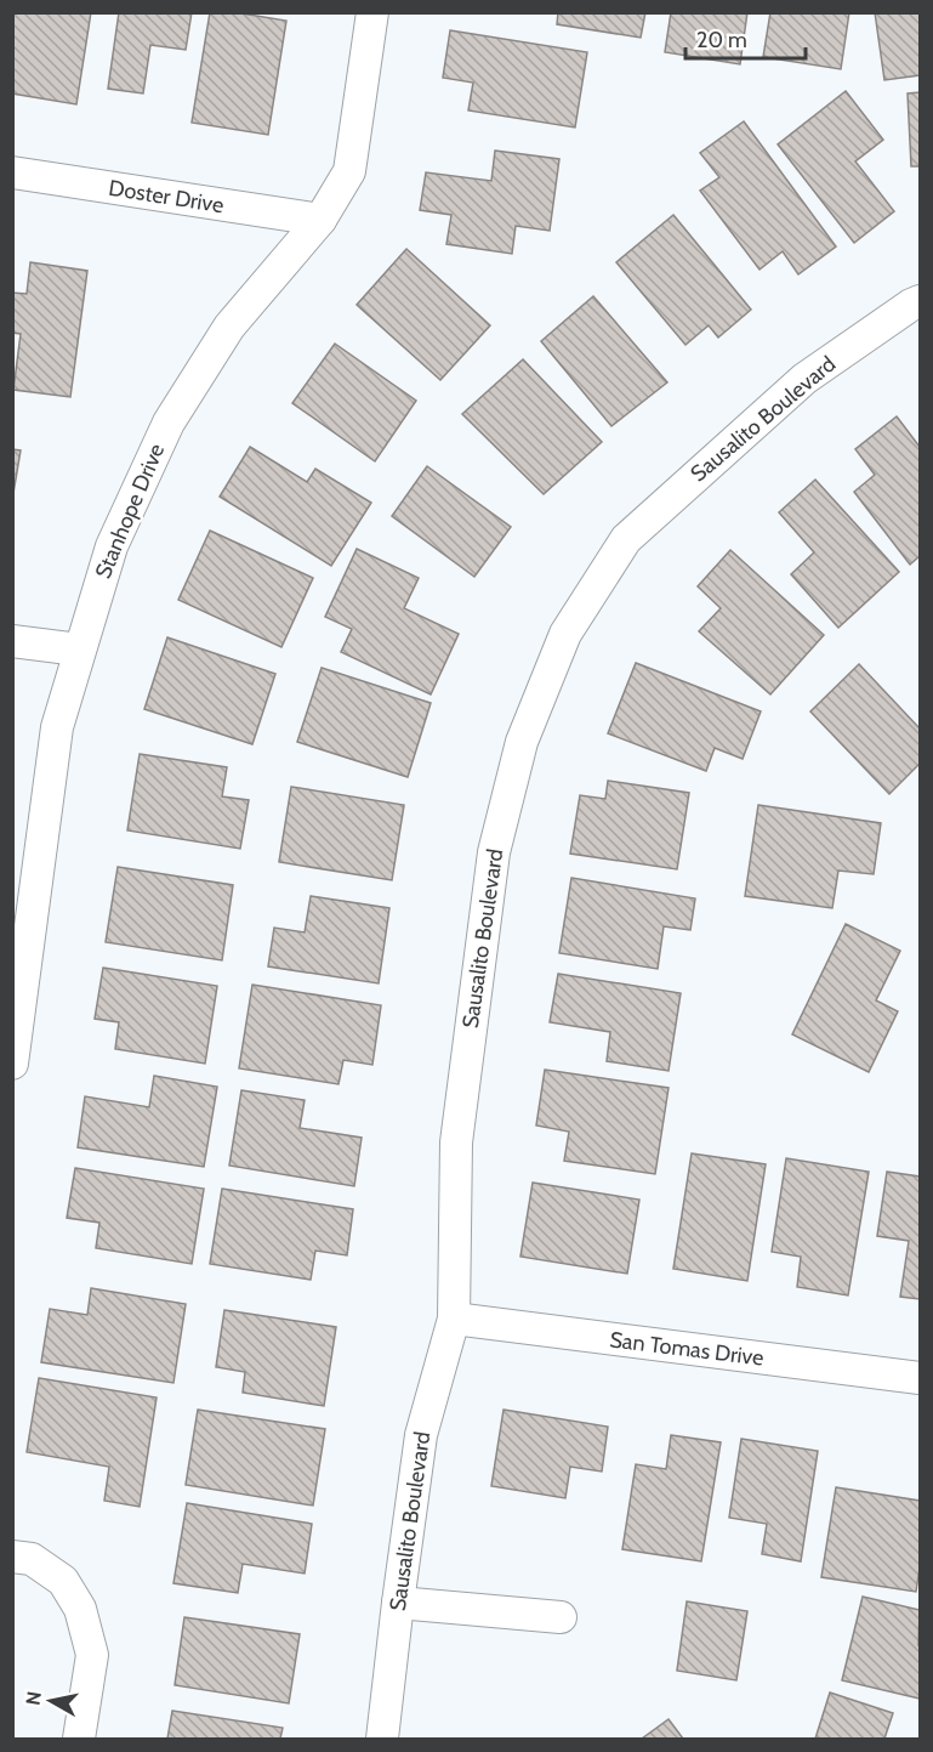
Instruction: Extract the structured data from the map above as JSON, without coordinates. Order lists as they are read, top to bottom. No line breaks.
{"streets":{"street":["Doster Drive","Sausalito Boulevard","Stanhope Drive","San Tomas Drive"]},"crossings":[["Doster Drive","Stanhope Drive"],["Sausalito Boulevard","San Tomas Drive"]],"scale_bar":"20 m","north":"left"}
